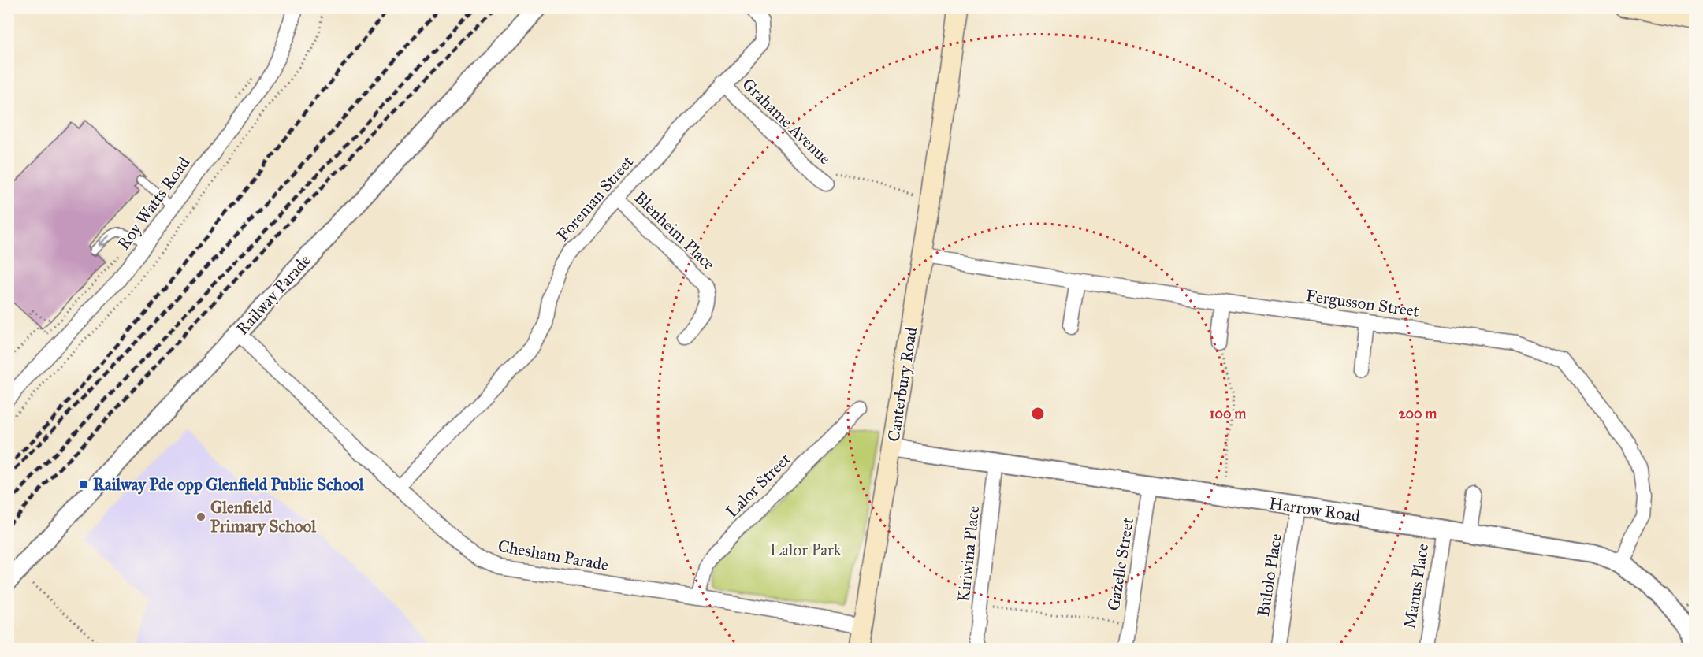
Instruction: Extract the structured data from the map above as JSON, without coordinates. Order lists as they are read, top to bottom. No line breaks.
{"streets":{"main road":["Canterbury Road"],"street":["Grahame Avenue","Foreman Street","Roy Watts Road","Blenheim Place","Railway Parade","Fergusson Street","Lalor Street","Harrow Road","Kiriwina Place","Chesham Parade","Gazelle Street","Bulolo Place","Manus Place"]},"crossings":[["Grahame Avenue","Foreman Street"],["Foreman Street","Blenheim Place"],["Foreman Street","Chesham Parade"],["Railway Parade","Chesham Parade"],["Fergusson Street","Canterbury Road"],["Fergusson Street","Harrow Road"],["Canterbury Road","Harrow Road"],["Canterbury Road","Chesham Parade"],["Lalor Street","Chesham Parade"],["Harrow Road","Kiriwina Place"],["Harrow Road","Gazelle Street"],["Harrow Road","Bulolo Place"],["Harrow Road","Manus Place"]],"parks":["Lalor Park"],"places":{"transit":["Railway Pde opp Glenfield Public School"],"other":["Glenfield Primary School"]},"rings":["100 m","200 m"]}
